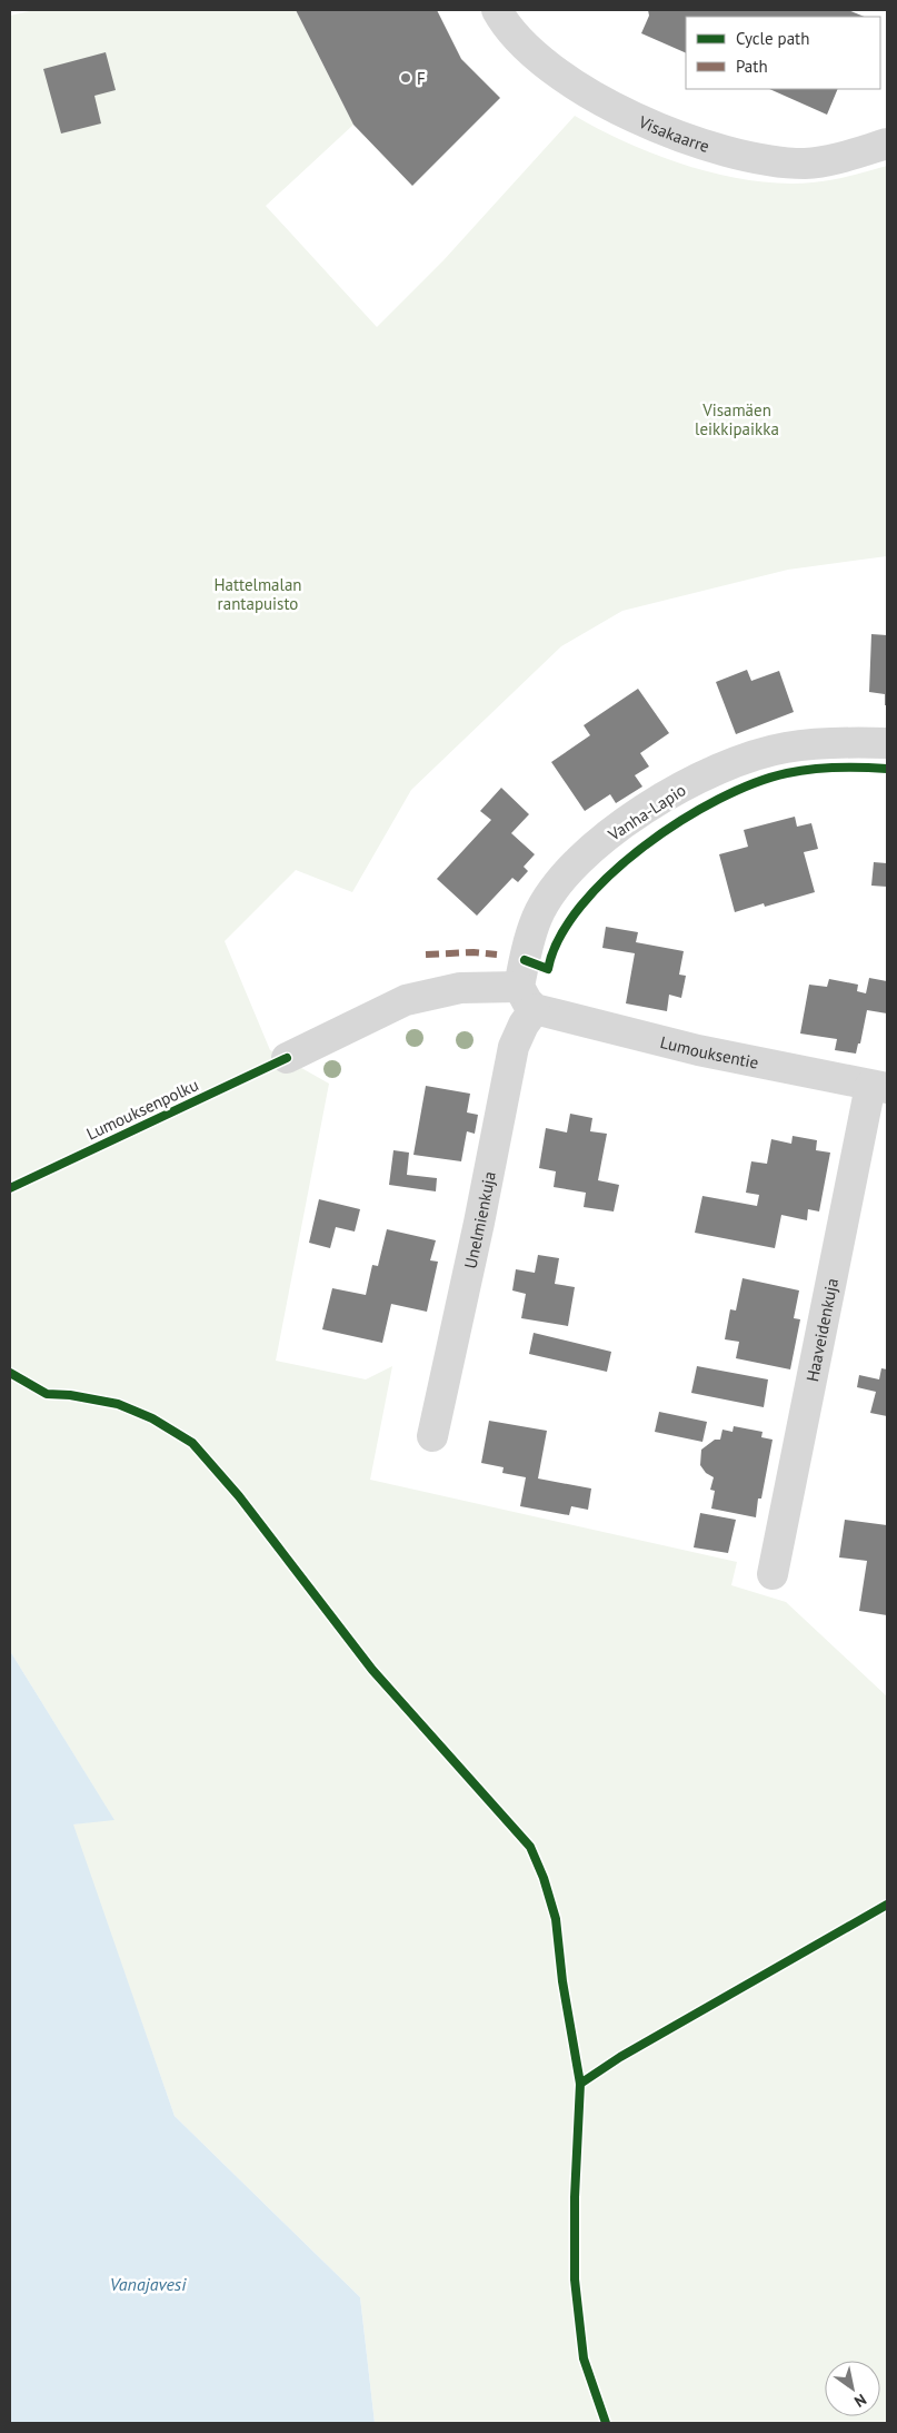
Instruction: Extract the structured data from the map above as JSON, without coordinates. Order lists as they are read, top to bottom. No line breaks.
{"streets":{"street":["Visakaarre","Vanha-Lapio","Lumouksentie","Unelmienkuja","Haaveidenkuja"],"cycle path":["Lumouksenpolku"]},"crossings":[["Vanha-Lapio","Lumouksentie"],["Vanha-Lapio","Unelmienkuja"],["Lumouksentie","Unelmienkuja"],["Lumouksentie","Haaveidenkuja"]],"water":["Vanajavesi"],"parks":["Visamäen leikkipaikka","Hattelmalan rantapuisto"],"places":["F"],"legend":["Cycle path","Path"],"north":"bottom right"}
